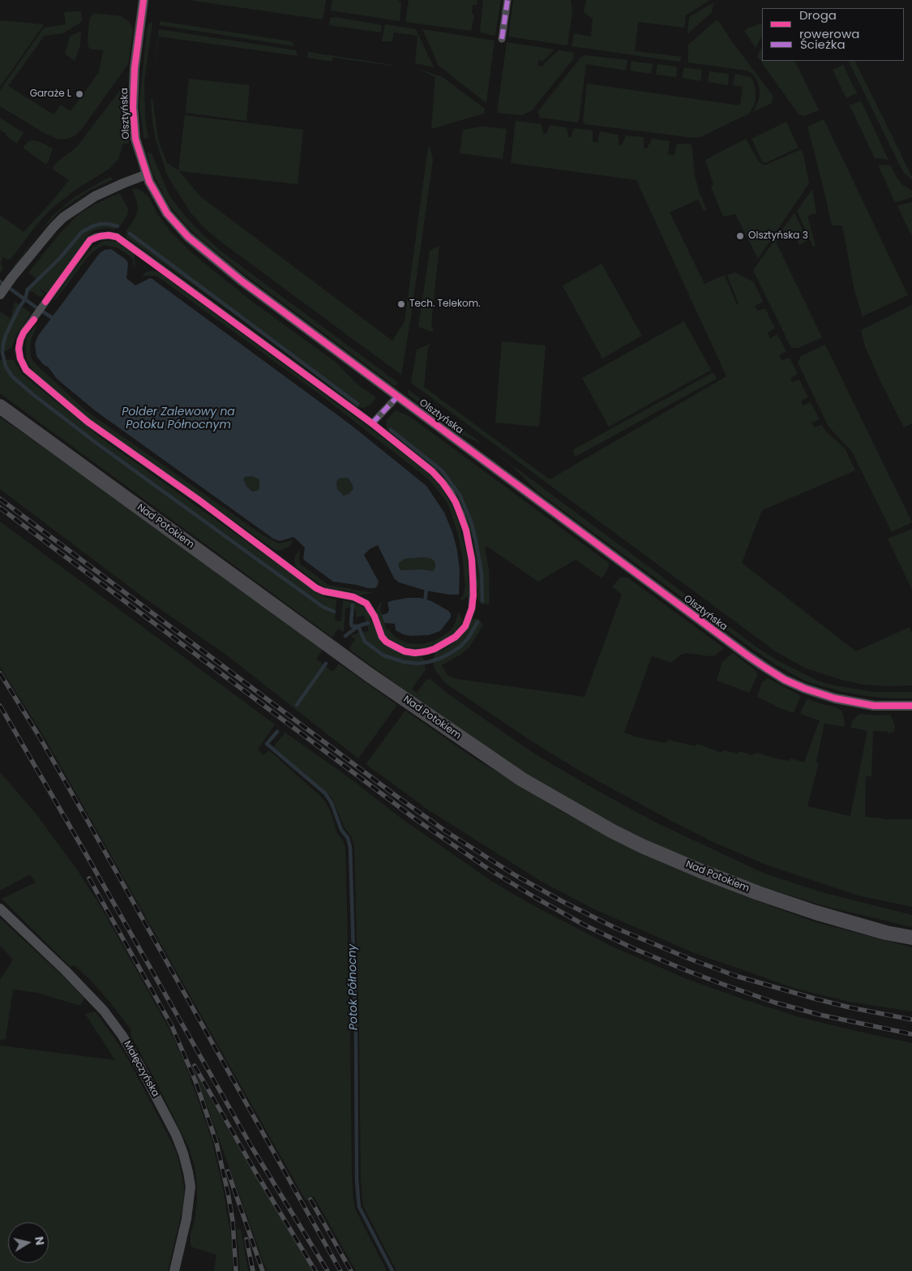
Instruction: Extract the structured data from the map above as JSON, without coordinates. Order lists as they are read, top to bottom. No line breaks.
{"streets":{"main road":["Nad Potokiem"],"street":["Olsztyńska","Małęczyńska"]},"water":["Polder Zalewowy na Potoku Północnym","Potok Północny"],"places":["Garaże L","Olsztyńska 3","Tech. Telekom."],"legend":["Droga rowerowa","Ścieżka"],"north":"right"}
